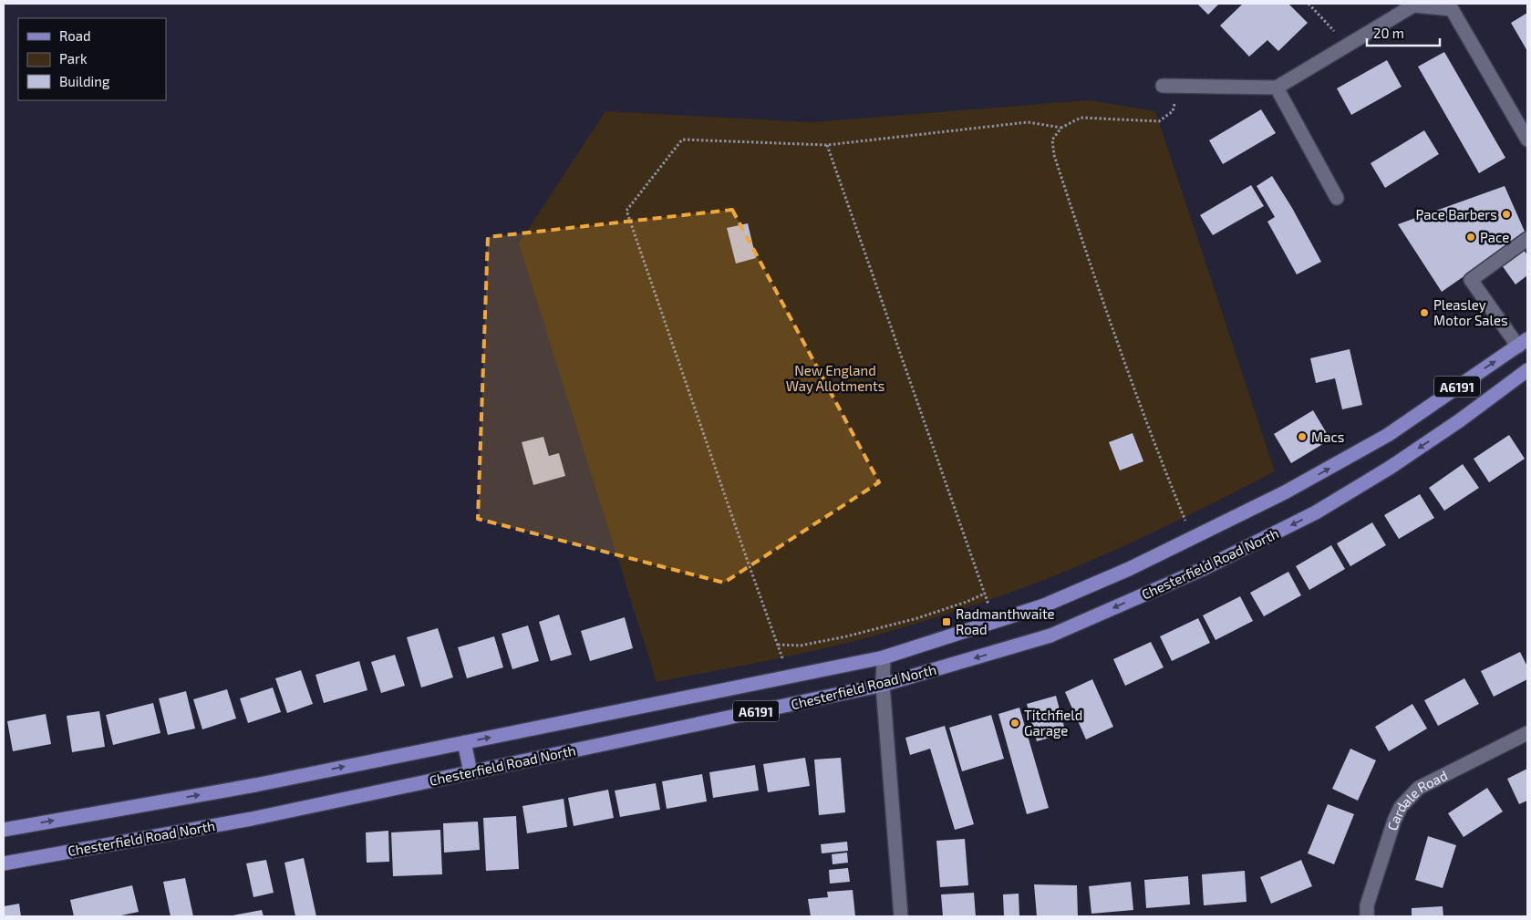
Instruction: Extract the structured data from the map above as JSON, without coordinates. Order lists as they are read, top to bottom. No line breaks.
{"streets":{"main road":["A6191","Chesterfield Road North"],"street":["Cardale Road"]},"parks":["New England Way Allotments"],"places":{"other":["Pace Barbers","Pace","Pleasley Motor Sales","Macs","Titchfield Garage"],"transit":["Radmanthwaite Road"]},"legend":["Road","Park","Building"],"scale_bar":"20 m"}
